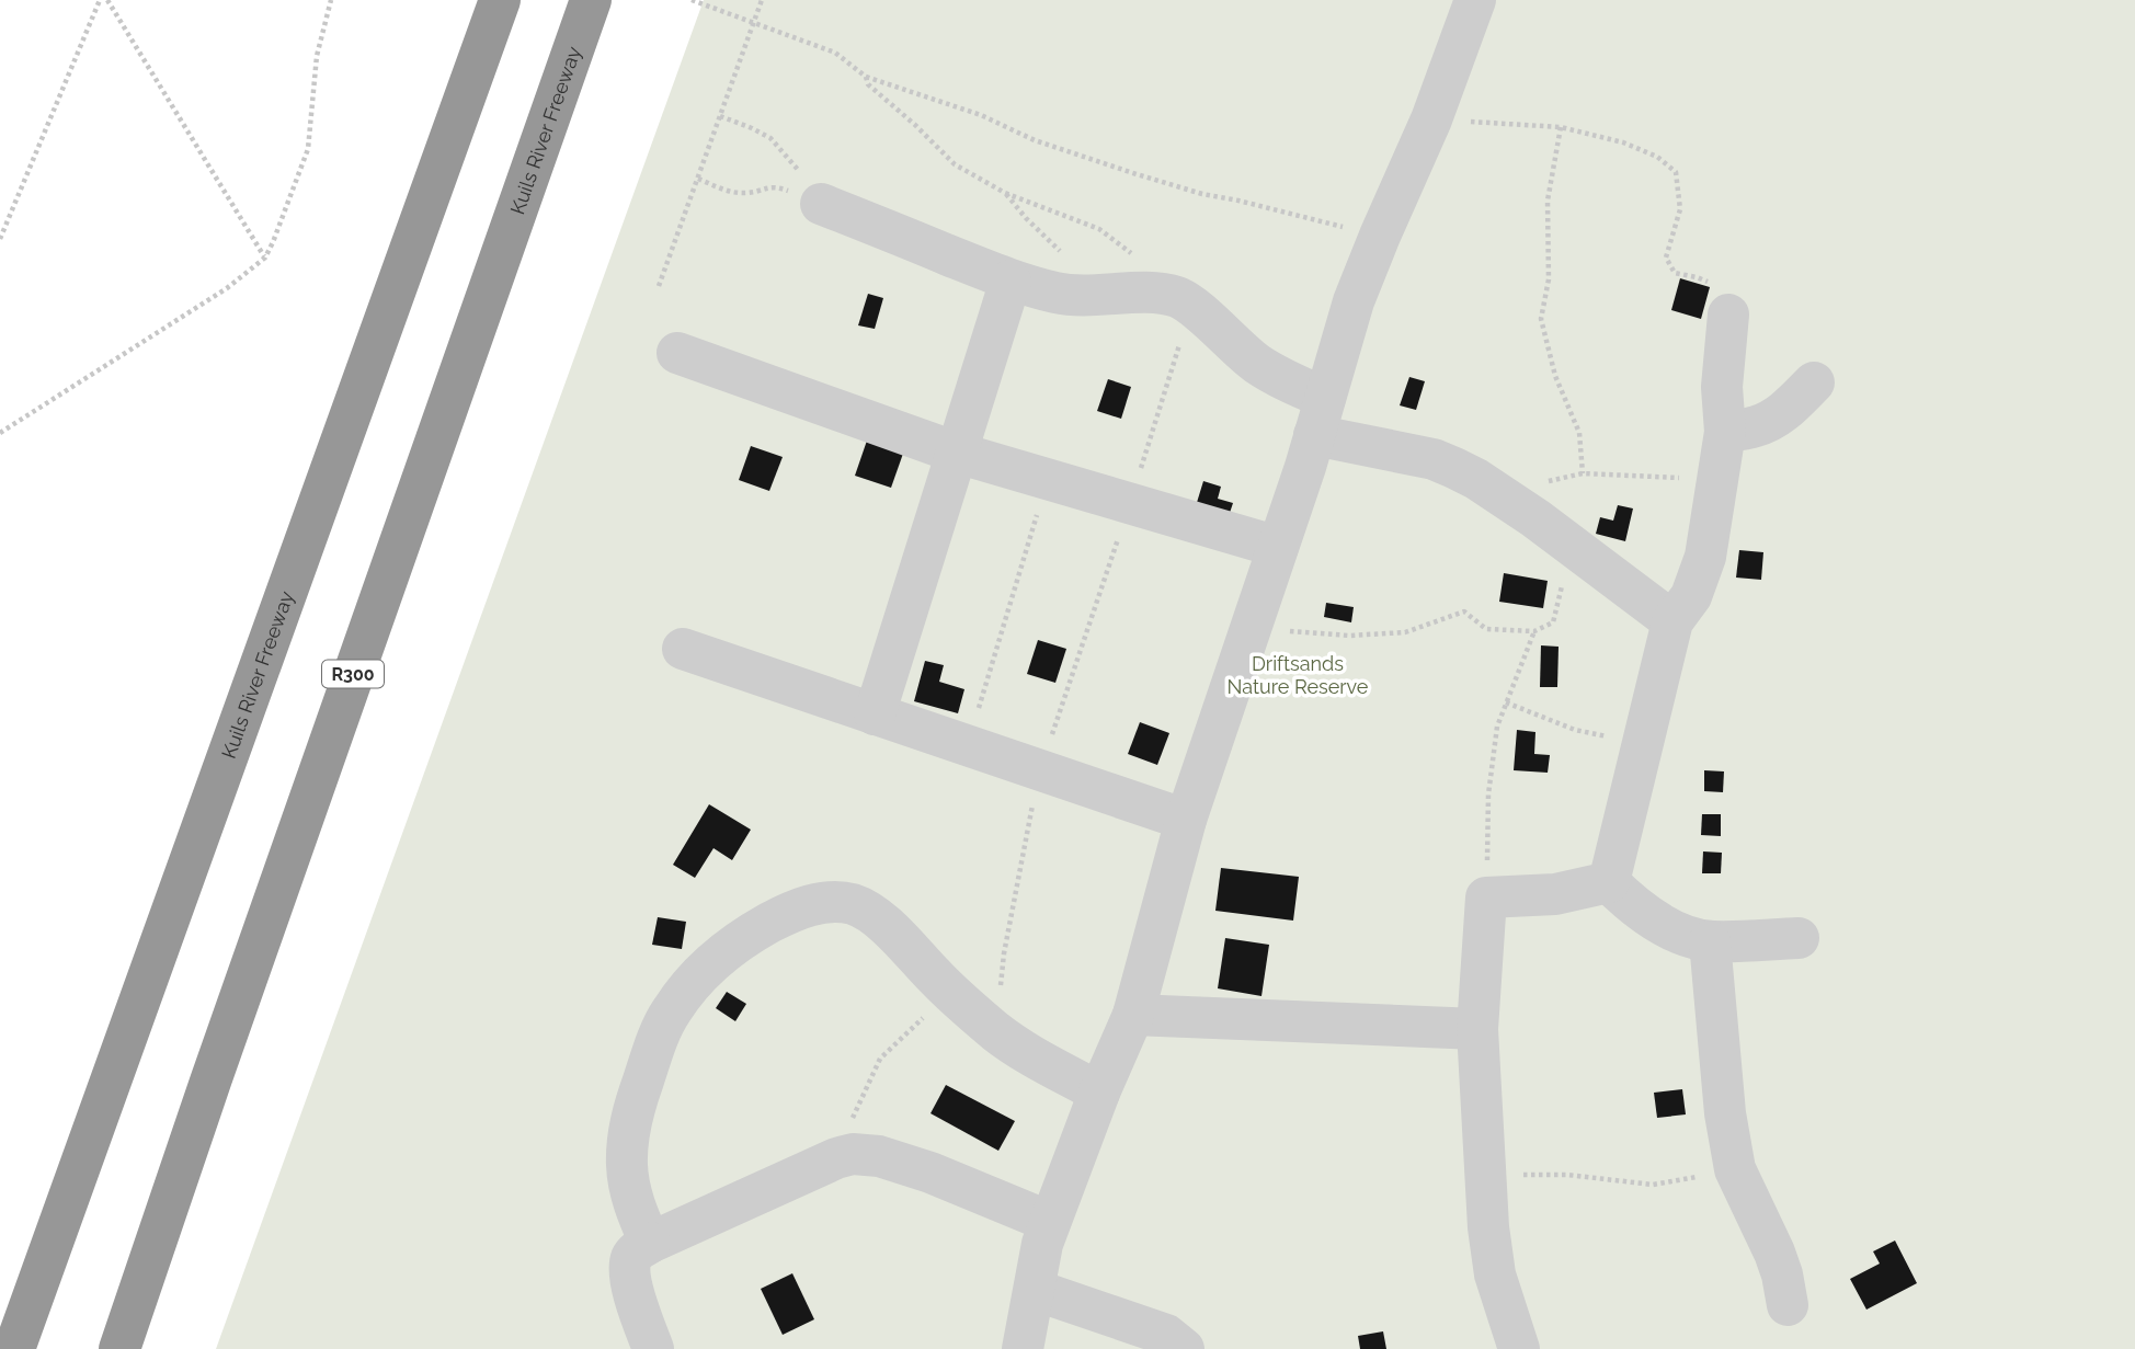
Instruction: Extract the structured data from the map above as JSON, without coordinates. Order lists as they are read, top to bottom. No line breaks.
{"streets":{"highway":["Kuils River Freeway","R300"]},"parks":["Driftsands Nature Reserve"]}
